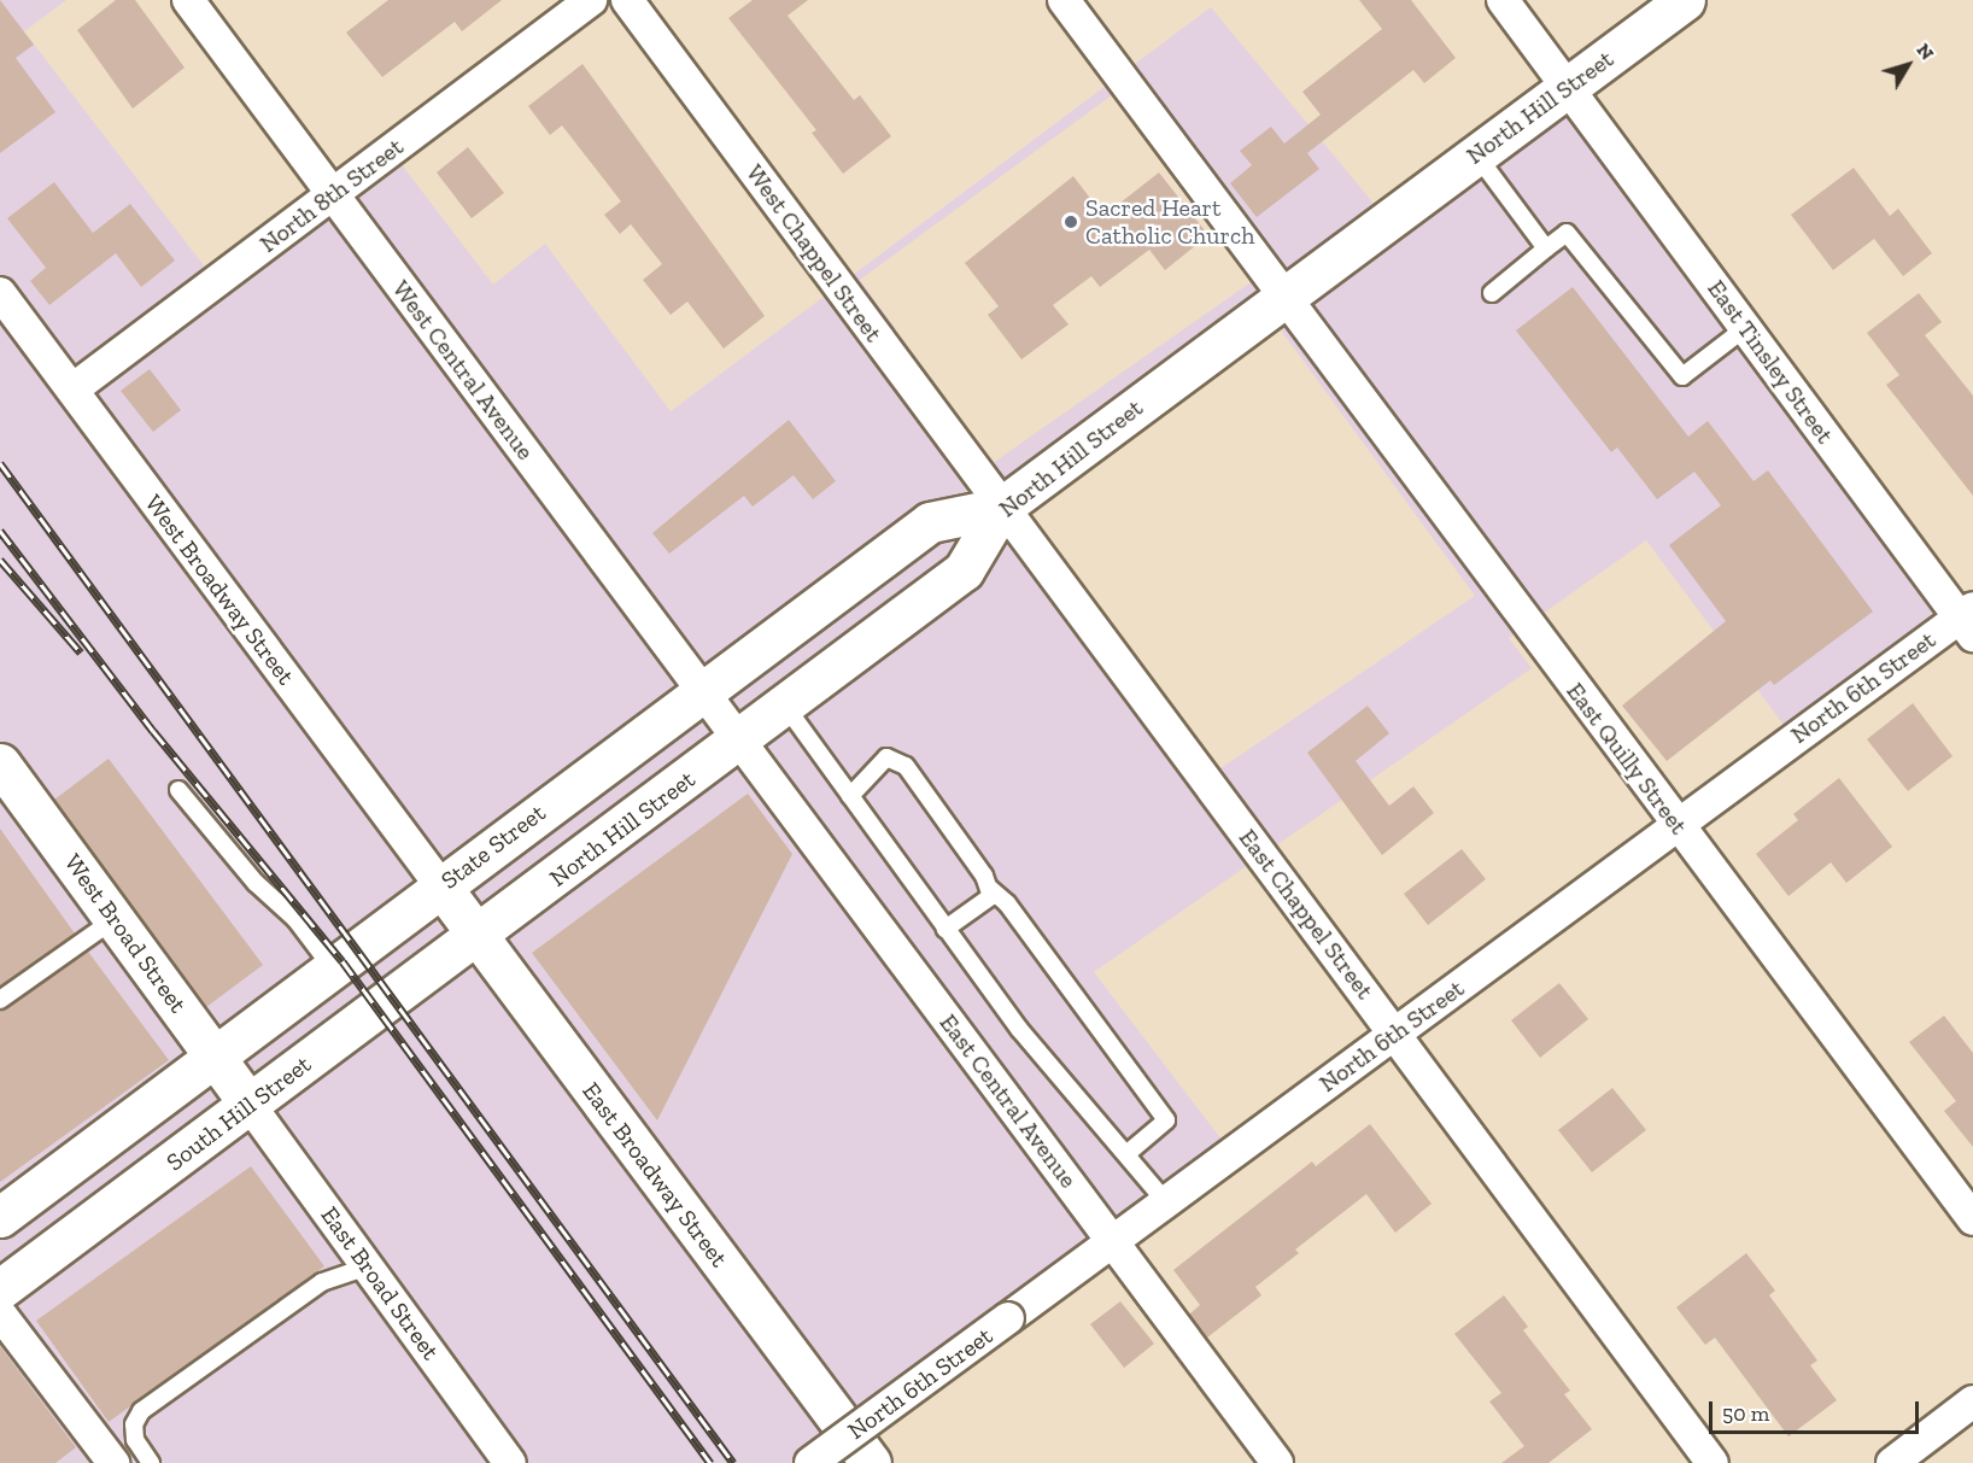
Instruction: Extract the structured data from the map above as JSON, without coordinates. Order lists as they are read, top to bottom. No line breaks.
{"streets":{"main road":["North Hill Street","State Street","West Broad Street","South Hill Street","East Broadway Street"],"street":["North 8th Street","West Chappel Street","East Tinsley Street","West Central Avenue","West Broadway Street","North 6th Street","East Quilly Street","East Chappel Street","East Central Avenue","East Broad Street"]},"crossings":[["North Hill Street","West Chappel Street"],["North Hill Street","East Tinsley Street"],["North Hill Street","West Central Avenue"],["North Hill Street","East Quilly Street"],["North Hill Street","State Street"],["North Hill Street","East Chappel Street"],["North Hill Street","East Central Avenue"],["North Hill Street","South Hill Street"],["North Hill Street","East Broadway Street"],["North 8th Street","West Central Avenue"],["North 8th Street","West Broadway Street"],["West Chappel Street","State Street"],["West Chappel Street","East Chappel Street"],["East Tinsley Street","North 6th Street"],["West Central Avenue","State Street"],["West Central Avenue","East Central Avenue"],["West Broadway Street","State Street"],["West Broadway Street","East Broadway Street"],["North 6th Street","East Quilly Street"],["North 6th Street","East Chappel Street"],["North 6th Street","East Central Avenue"],["State Street","East Chappel Street"],["State Street","West Broad Street"],["State Street","East Broadway Street"],["West Broad Street","South Hill Street"],["West Broad Street","East Broad Street"],["South Hill Street","East Broadway Street"],["South Hill Street","East Broad Street"]],"places":["Sacred Heart Catholic Church"],"scale_bar":"50 m","north":"top right"}
